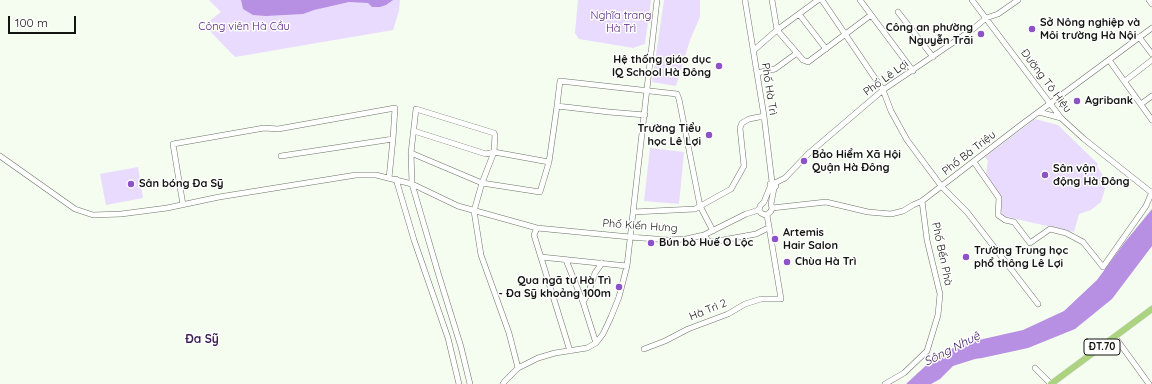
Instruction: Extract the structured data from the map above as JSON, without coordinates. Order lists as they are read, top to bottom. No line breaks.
{"streets":{"main road":["ĐT.70"],"street":["Phố Lê Lợi","Đường Tô Hiệu","Phố Hà Trì","Phố Bà Triệu","Phố Kiến Hưng","Phố Bến Phà","Hà Trì 2"]},"crossings":[["Phố Lê Lợi","Đường Tô Hiệu"],["Phố Lê Lợi","Phố Hà Trì"],["Đường Tô Hiệu","Phố Bà Triệu"],["Phố Bà Triệu","Phố Kiến Hưng"],["Phố Bà Triệu","Phố Bến Phà"]],"districts":["Đa Sỹ"],"water":["Sông Nhuệ"],"parks":["Nghĩa trang Hà Trì","Công viên Hà Cầu"],"places":["Sở Nông nghiệp và Môi trường Hà Nội","Công an phường Nguyễn Trãi","Hệ thống giáo dục IQ School Hà Đông","Agribank","Trường Tiểu học Lê Lợi","Bảo Hiểm Xã Hội Quận Hà Đông","Sân vận động Hà Đông","Sân bóng Đa Sỹ","Artemis Hair Salon","Bún bò Huế O Lộc","Trường Trung học phổ thông Lê Lợi","Chùa Hà Trì","Qua ngã tư Hà Trì - Đa Sỹ khoảng 100m"],"scale_bar":"100 m"}
